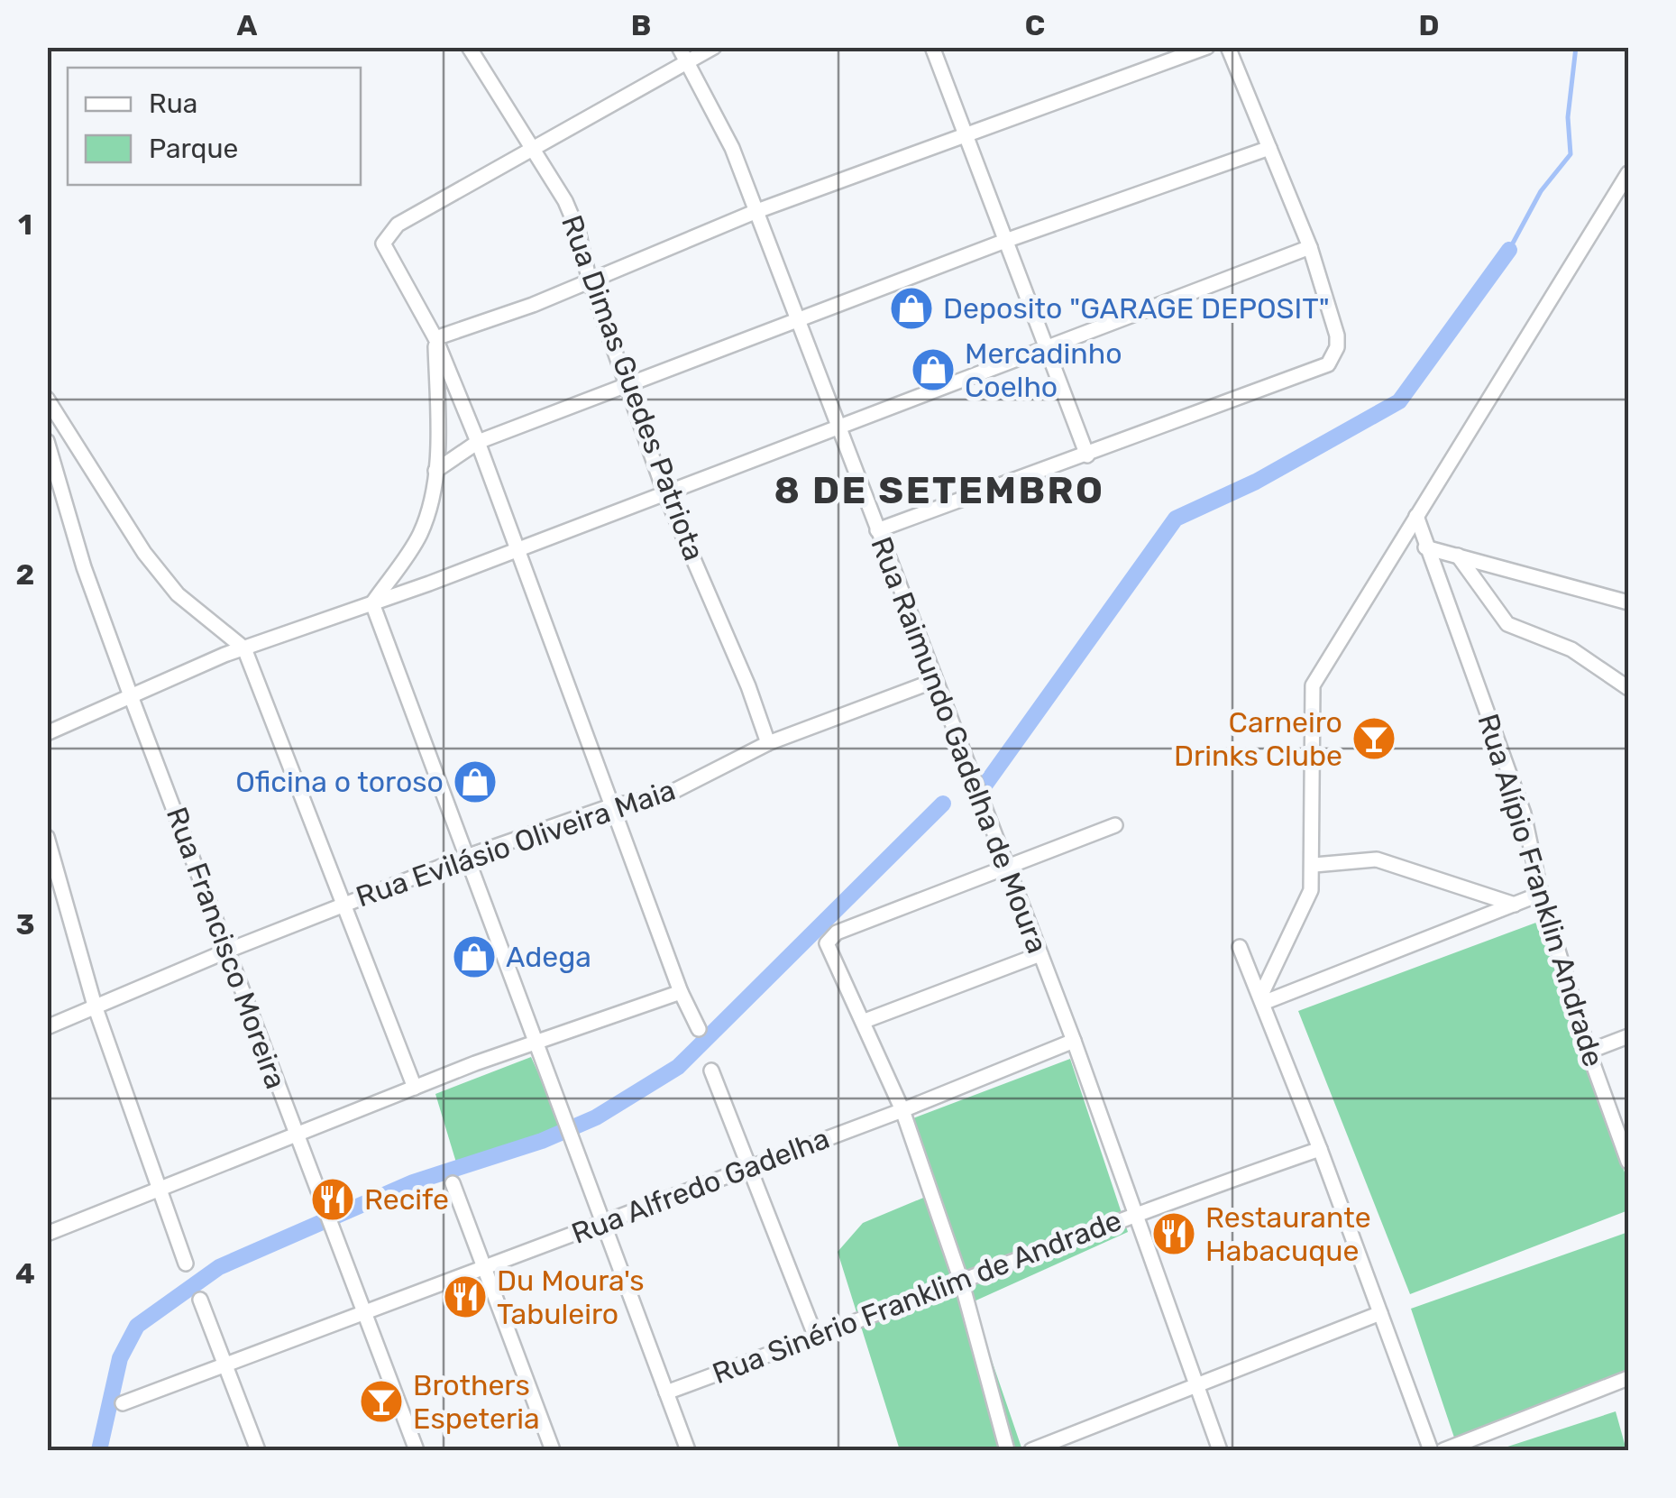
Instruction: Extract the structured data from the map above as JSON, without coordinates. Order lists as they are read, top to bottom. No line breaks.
{"streets":{"street":["Rua Dimas Guedes Patriota","Rua Raimundo Gadelha de Moura","Rua Evilásio Oliveira Maia","Rua Alípio Franklin Andrade","Rua Francisco Moreira","Rua Alfredo Gadelha","Rua Sinério Franklim de Andrade"]},"crossings":[["Rua Dimas Guedes Patriota","Rua Evilásio Oliveira Maia"],["Rua Raimundo Gadelha de Moura","Rua Evilásio Oliveira Maia"],["Rua Raimundo Gadelha de Moura","Rua Alfredo Gadelha"],["Rua Raimundo Gadelha de Moura","Rua Sinério Franklim de Andrade"],["Rua Evilásio Oliveira Maia","Rua Francisco Moreira"],["Rua Francisco Moreira","Rua Alfredo Gadelha"]],"districts":["8 DE SETEMBRO"],"places":{"shop":["Deposito \"GARAGE DEPOSIT\"","Mercadinho Coelho","Oficina o toroso","Adega"],"bar":["Carneiro Drinks Clube","Brothers Espeteria"],"restaurant":["Recife","Restaurante Habacuque","Du Moura's Tabuleiro"]},"legend":["Rua","Parque"],"grid":{"columns":["A","B","C","D"],"rows":["1","2","3","4"]}}
